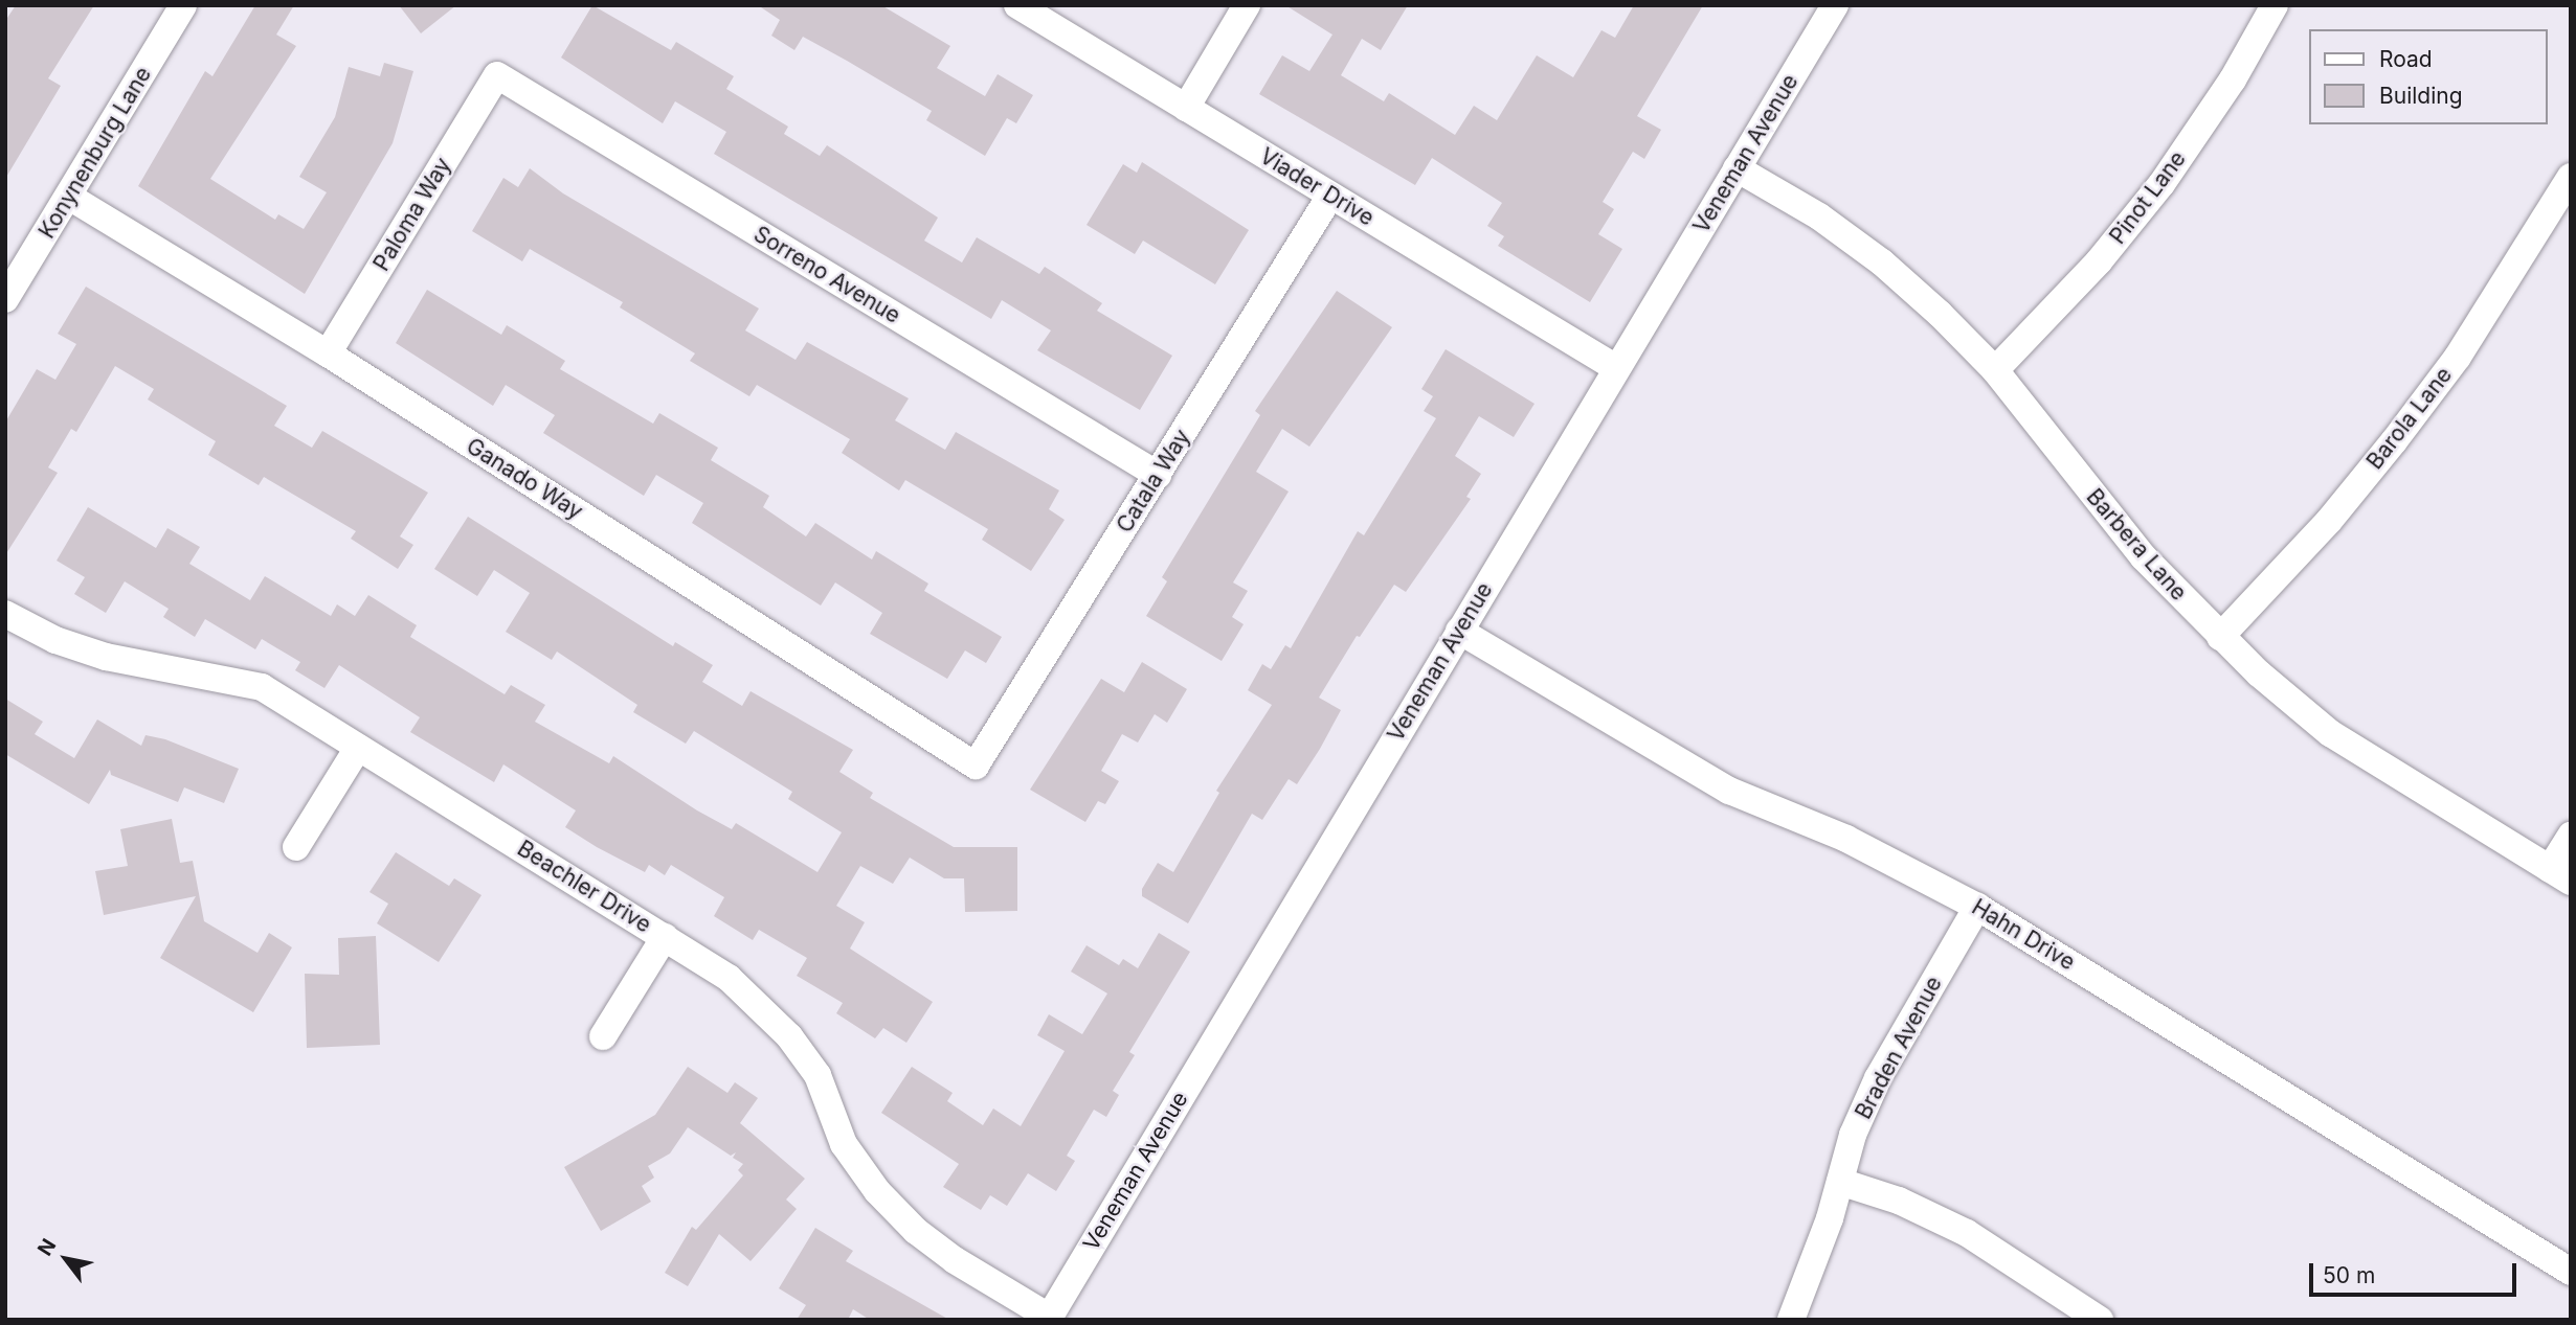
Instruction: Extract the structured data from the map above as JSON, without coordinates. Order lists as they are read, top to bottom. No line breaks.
{"streets":{"street":["Konynenburg Lane","Veneman Avenue","Viader Drive","Pinot Lane","Paloma Way","Sorreno Avenue","Barola Lane","Ganado Way","Catala Way","Barbera Lane","Beachler Drive","Hahn Drive","Braden Avenue"]},"crossings":[["Konynenburg Lane","Ganado Way"],["Veneman Avenue","Viader Drive"],["Veneman Avenue","Barbera Lane"],["Veneman Avenue","Beachler Drive"],["Veneman Avenue","Hahn Drive"],["Viader Drive","Catala Way"],["Pinot Lane","Barbera Lane"],["Paloma Way","Sorreno Avenue"],["Paloma Way","Ganado Way"],["Sorreno Avenue","Catala Way"],["Barola Lane","Barbera Lane"],["Ganado Way","Catala Way"],["Hahn Drive","Braden Avenue"]],"legend":["Road","Building"],"scale_bar":"50 m","north":"top left"}
